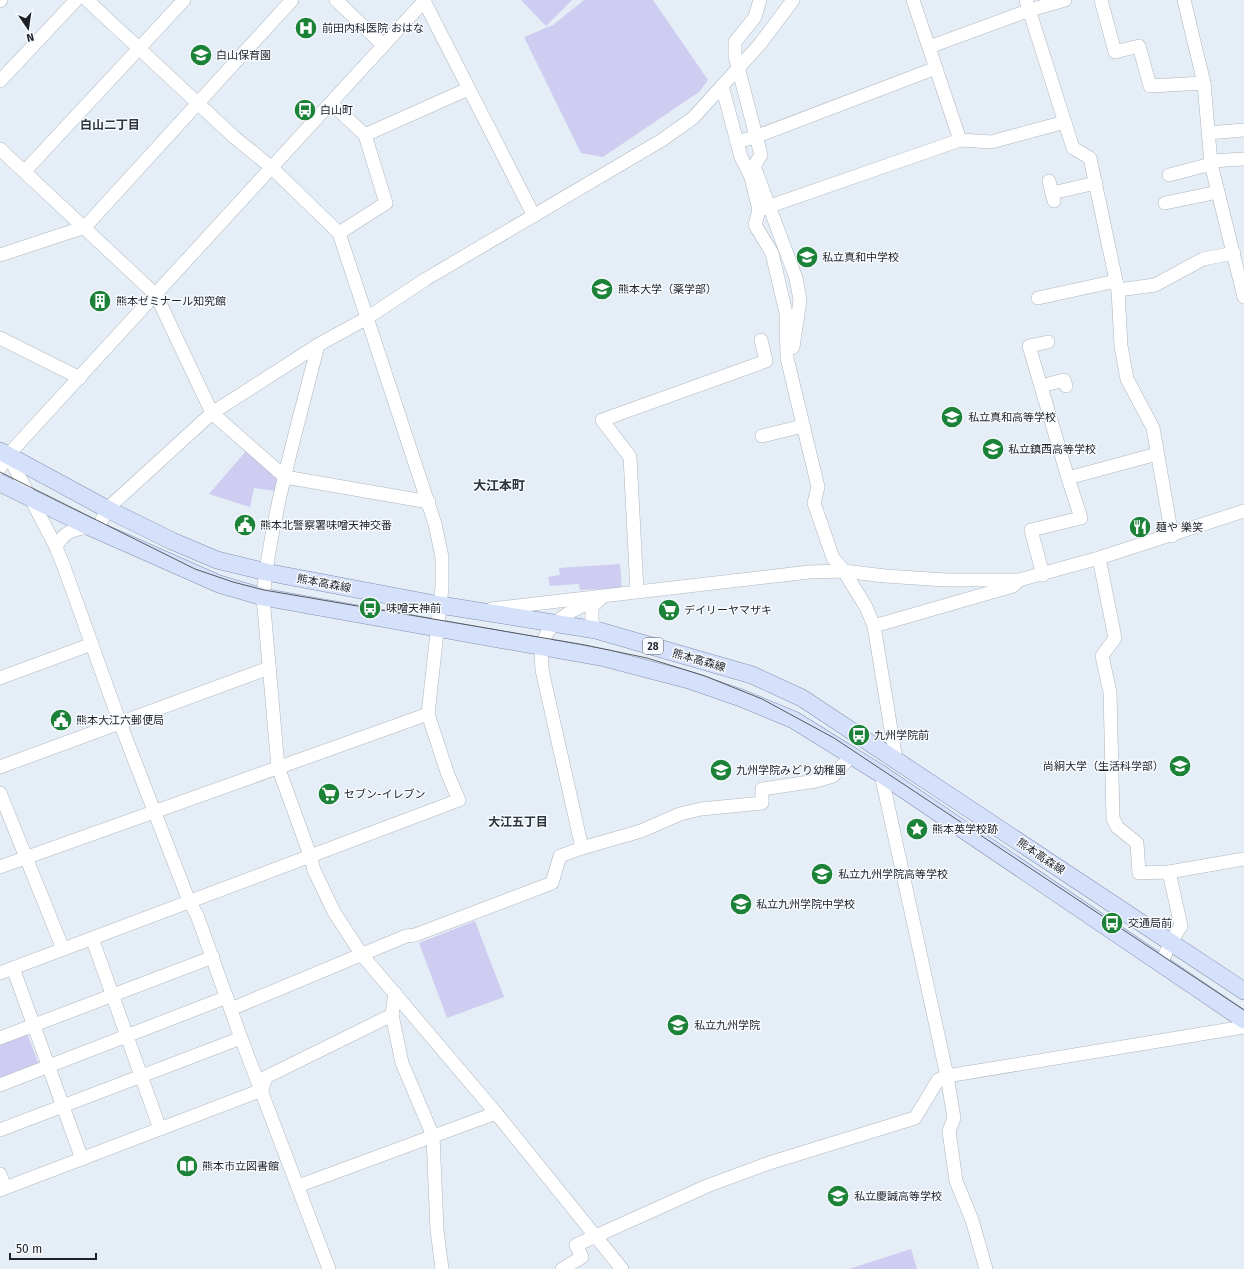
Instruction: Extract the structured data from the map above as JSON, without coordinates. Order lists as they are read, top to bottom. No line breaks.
{"streets":{"main road":["熊本高森線","28"]},"districts":["白山二丁目","大江本町","大江五丁目"],"places":{"hospital":["前田内科医院 おはな"],"school or university":["白山保育園","私立真和中学校","熊本大学（薬学部）","私立真和高等学校","私立鎮西高等学校","尚絅大学（生活科学部）","九州学院みどり幼稚園","私立九州学院高等学校","私立九州学院中学校","私立九州学院","私立慶誠高等学校"],"bus stop":["白山町","味噌天神前","九州学院前","交通局前"],"building":["熊本ゼミナール知究館"],"public building":["熊本北警察署味噌天神交番","熊本大江六郵便局"],"restaurant":["麺や 樂笑"],"supermarket":["デイリーヤマザキ","セブン-イレブン"],"place":["熊本英学校跡"],"library":["熊本市立図書館"]},"scale_bar":"50 m","north":"bottom"}
